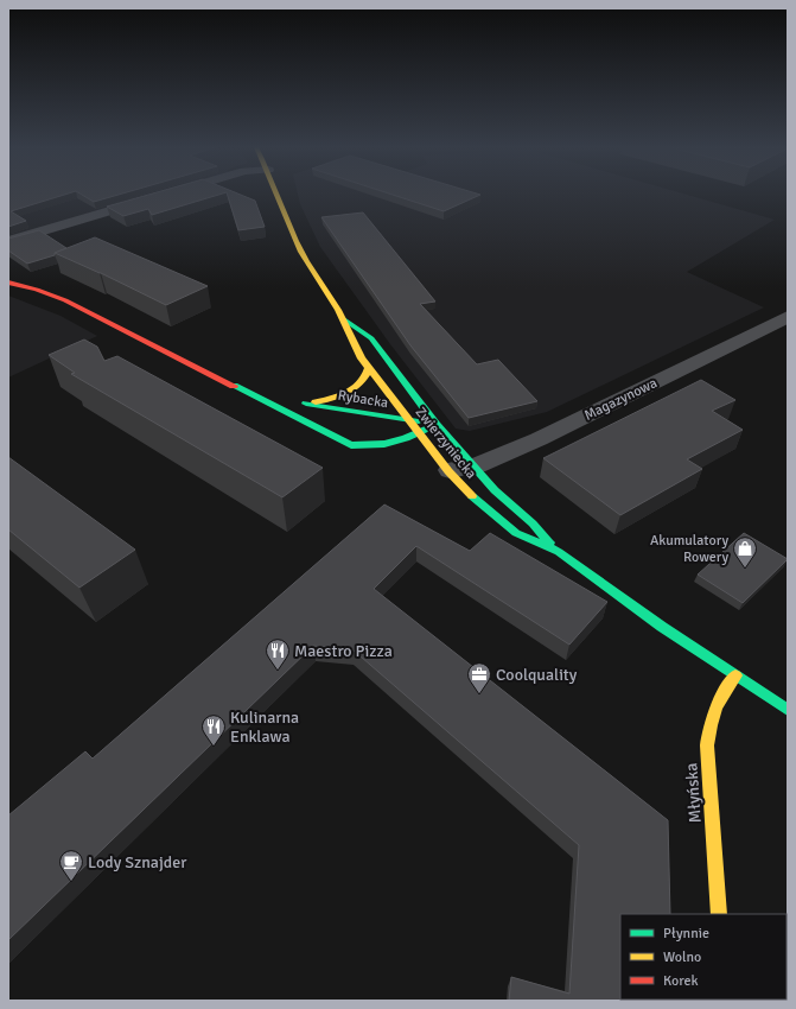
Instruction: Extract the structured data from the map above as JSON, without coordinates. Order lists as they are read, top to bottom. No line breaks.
{"streets":{"street":["Rybacka","Magazynowa","Zwierzyniecka","Młyńska"]},"crossings":[["Rybacka","Zwierzyniecka"],["Magazynowa","Zwierzyniecka"],["Zwierzyniecka","Młyńska"]],"places":{"shop":["Akumulatory Rowery"],"restaurant":["Maestro Pizza","Kulinarna Enklawa"],"office":["Coolquality"],"cafe":["Lody Sznajder"]},"legend":["Płynnie","Wolno","Korek"]}
